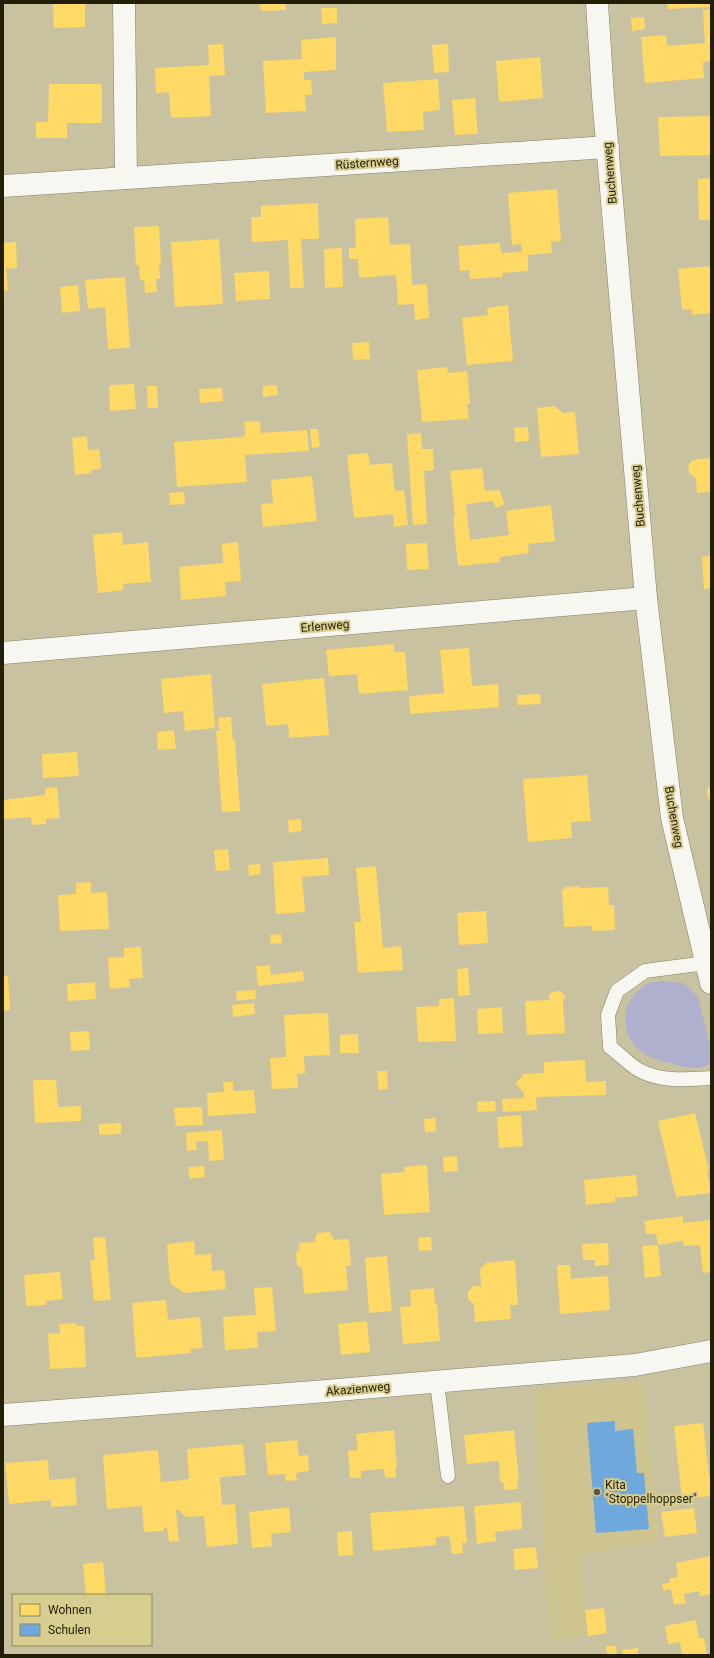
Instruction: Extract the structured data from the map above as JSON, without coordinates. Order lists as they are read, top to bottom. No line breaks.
{"streets":{"street":["Rüsternweg","Buchenweg","Erlenweg","Akazienweg"]},"crossings":[["Rüsternweg","Buchenweg"],["Buchenweg","Erlenweg"]],"places":["Kita \"Stoppelhoppser\""],"legend":["Wohnen","Schulen"]}
